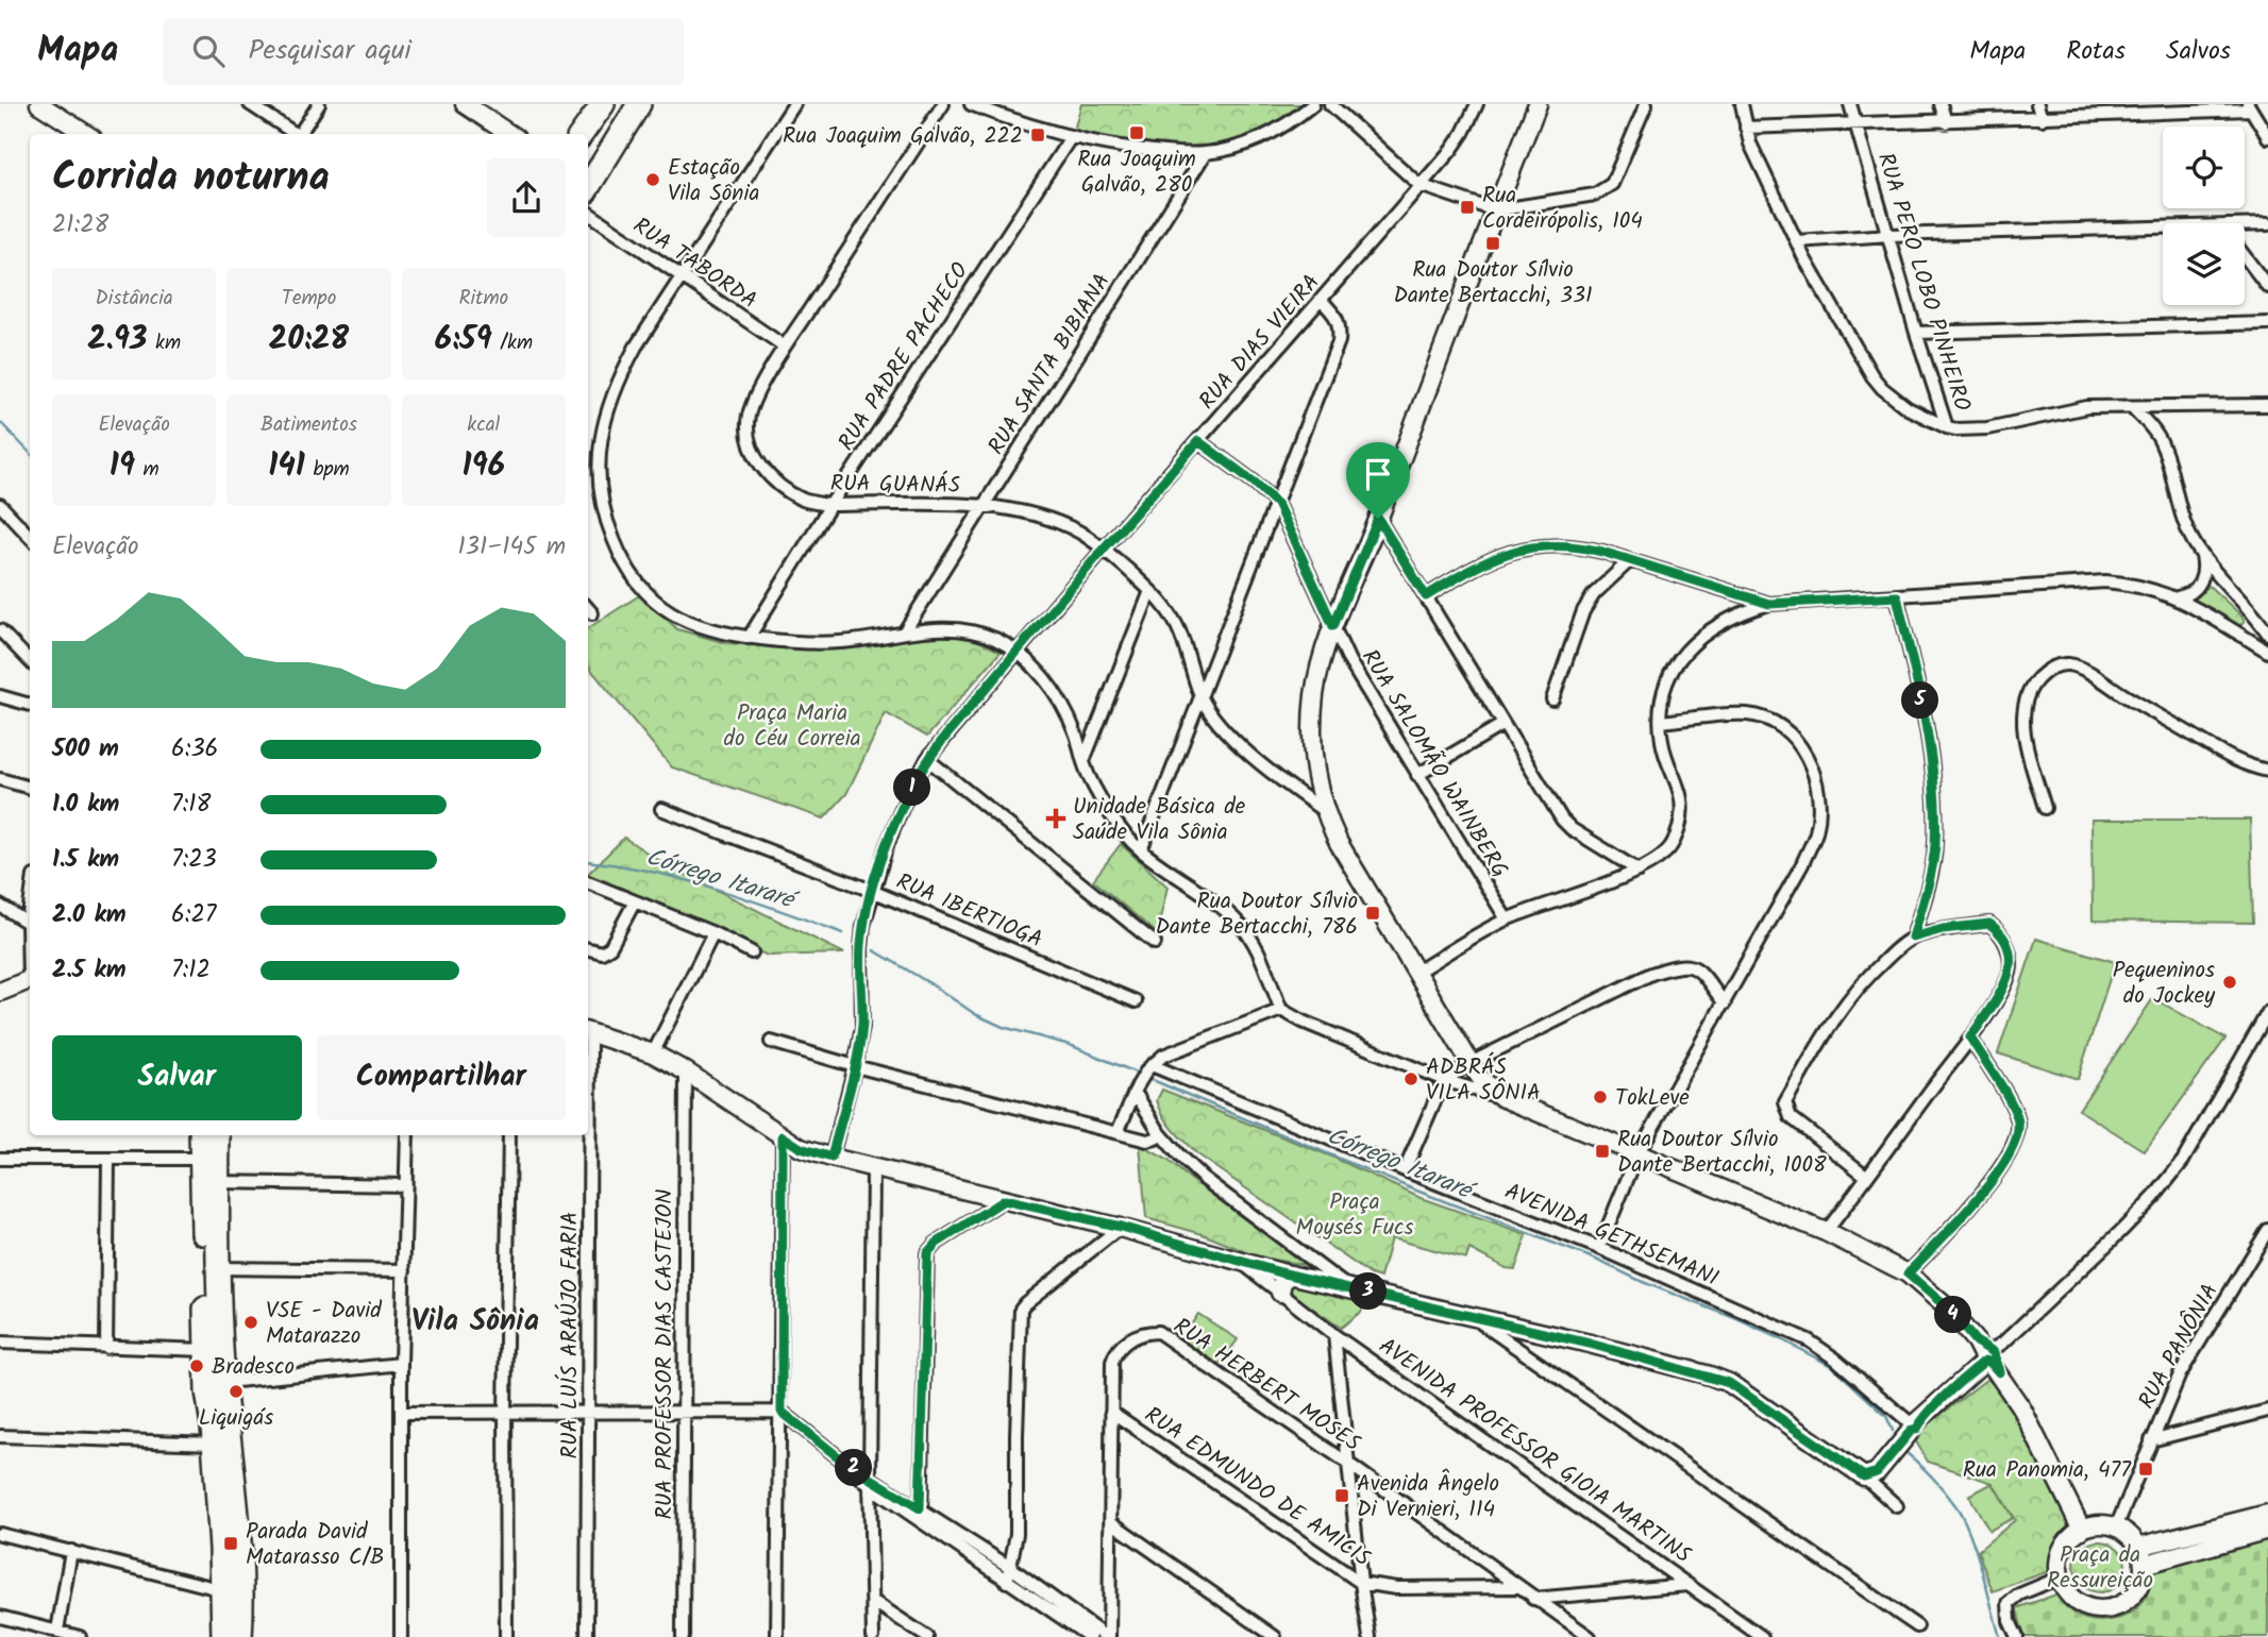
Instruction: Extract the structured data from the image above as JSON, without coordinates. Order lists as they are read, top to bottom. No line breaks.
{"streets":{"street":["RUA TABORDA","RUA PERO LOBO PINHEIRO","RUA DIAS VIEIRA","RUA PADRE PACHECO","RUA SANTA BIBIANA","RUA GUANÁS","RUA SALOMÃO WAINBERG","RUA IBERTIOGA","AVENIDA GETHSEMANI","RUA LUÍS ARAÚJO FARIA","RUA PANÔNIA","RUA PROFESSOR DIAS CASTEJON","RUA HERBERT MOSES","AVENIDA PROFESSOR GIOIA MARTINS","RUA EDMUNDO DE AMICIS"]},"crossings":[["RUA TABORDA","RUA GUANÁS"],["RUA DIAS VIEIRA","RUA GUANÁS"],["RUA DIAS VIEIRA","RUA IBERTIOGA"],["RUA DIAS VIEIRA","AVENIDA PROFESSOR GIOIA MARTINS"],["RUA PADRE PACHECO","RUA GUANÁS"],["RUA SANTA BIBIANA","RUA GUANÁS"],["RUA PROFESSOR DIAS CASTEJON","AVENIDA PROFESSOR GIOIA MARTINS"],["RUA HERBERT MOSES","RUA EDMUNDO DE AMICIS"]],"districts":["Vila Sônia"],"water":["Córrego Itararé"],"parks":["Praça Maria do Céu Correia","Praça Moysés Fucs","Praça da Ressureição"],"places":{"transit":["Rua Joaquim Galvão, 280","Rua Joaquim Galvão, 222","Rua Cordeirópolis, 104","Rua Doutor Sílvio Dante Bertacchi, 331","Rua Doutor Sílvio Dante Bertacchi, 786","Rua Doutor Sílvio Dante Bertacchi, 1008","Rua Panomia, 477","Avenida Ângelo Di Vernieri, 114","Parada David Matarasso C/B"],"other":["Estação Vila Sônia","Pequeninos do Jockey","ADBRÁS VILA SÔNIA","TokLeve","VSE - David Matarazzo","Bradesco","Liquigás"],"health":["Unidade Básica de Saúde Vila Sônia"]},"page":{"header":"Mapa","search":"Pesquisar aqui","nav":["Mapa","Rotas","Salvos"],"heading":["Corrida noturna","21:28"],"stats":[["Distância","2.93 km"],["Tempo","20:28"],["Ritmo","6:59 /km"],["Elevação","19 m"],["Batimentos","141 bpm"],["kcal","196"]],"chart":["Elevação","131–145 m"],"pins":["5","1","3","4","2"],"list":[{"name":"500 m","note":"6:36"},{"name":"1.0 km","note":"7:18"},{"name":"1.5 km","note":"7:23"},{"name":"2.0 km","note":"6:27"},{"name":"2.5 km","note":"7:12"}],"buttons":["Salvar","Compartilhar"]}}
